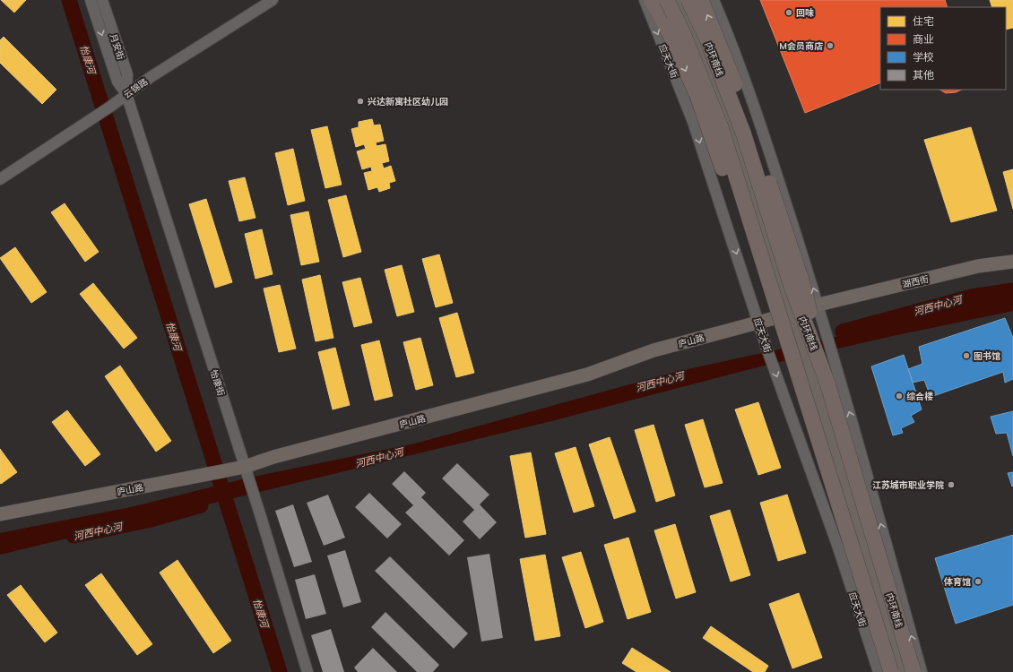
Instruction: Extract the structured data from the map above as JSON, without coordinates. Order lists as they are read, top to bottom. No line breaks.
{"streets":{"highway":["内环南线"],"main road":["湖西街","庐山路"],"street":["月安街","应天大街","云锦路","怡康街"]},"crossings":[["月安街","云锦路"],["月安街","怡康街"],["应天大街","庐山路"],["云锦路","怡康街"],["湖西街","庐山路"],["庐山路","怡康街"]],"water":["怡康河","河西中心河"],"places":["回味","M会员商店","兴达新寓社区幼儿园","图书馆","综合楼","江苏城市职业学院","体育馆"],"legend":["住宅","商业","学校","其他"]}
